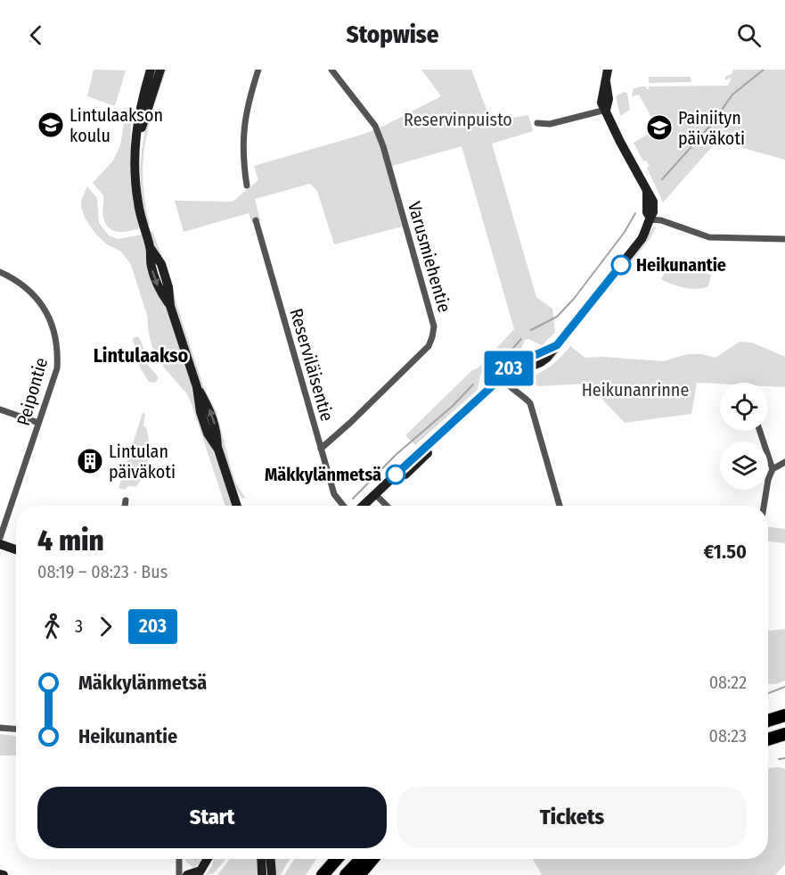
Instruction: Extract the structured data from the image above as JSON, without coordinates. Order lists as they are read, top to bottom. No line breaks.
{"streets":{"street":["Varusmiehentie","Reserviläisentie","Peipontie"]},"crossings":[["Varusmiehentie","Reserviläisentie"]],"districts":["Lintulaakso"],"parks":["Reservinpuisto","Heikunanrinne"],"places":{"school or university":["Lintulaakson koulu","Painiityn päiväkoti"],"other":["Heikunantie","Mäkkylänmetsä"],"building":["Lintulan päiväkoti"]},"lines":["bus line 203"],"page":{"header":"Stopwise","on_map":"203","heading":["4 min","08:19 – 08:23 · Bus","€1.50"],"legs":["3","203"],"list":[{"name":"Mäkkylänmetsä","value":"08:22"},{"name":"Heikunantie","value":"08:23"}],"buttons":["Start","Tickets"]}}
